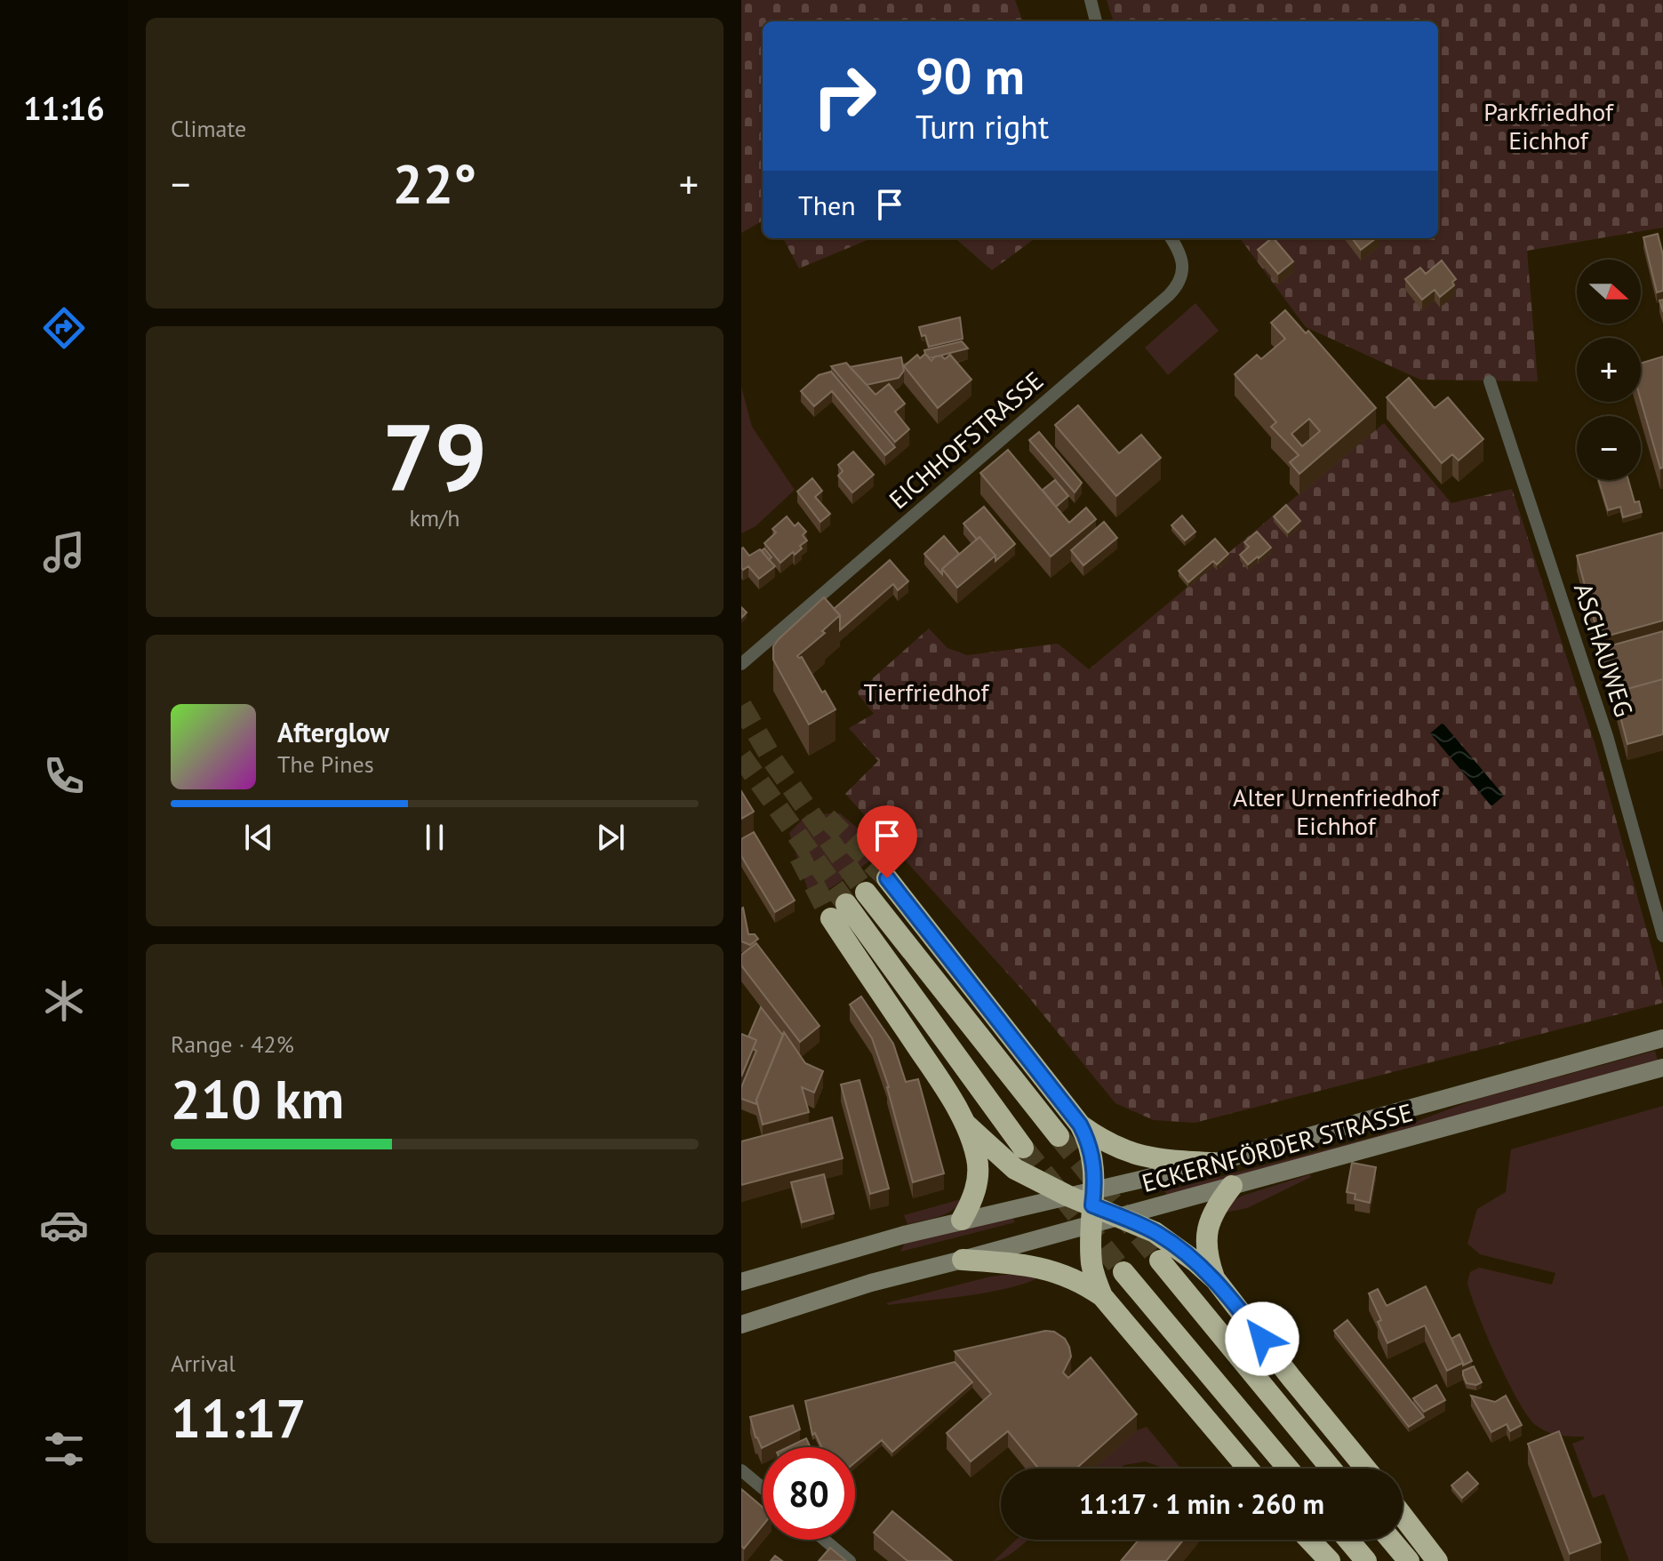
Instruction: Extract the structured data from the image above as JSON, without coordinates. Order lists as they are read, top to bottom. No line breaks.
{"streets":{"main road":["ECKERNFÖRDER STRASSE"],"street":["EICHHOFSTRASSE","ASCHAUWEG"]},"parks":["Parkfriedhof Eichhof","Tierfriedhof","Alter Urnenfriedhof Eichhof"],"north":"right","page":{"tabs":"11:16","tile":["Climate",["79","km/h"],["Range · 42%","210 km"],["Arrival","11:17"]],"turn":["90 m","Turn right"],"heat":["−","22°","+"],"then":"Then","map_buttons":["+","−"],"song":["Afterglow","The Pines"],"limit":"80","trip":"11:17 · 1 min · 260 m"}}
